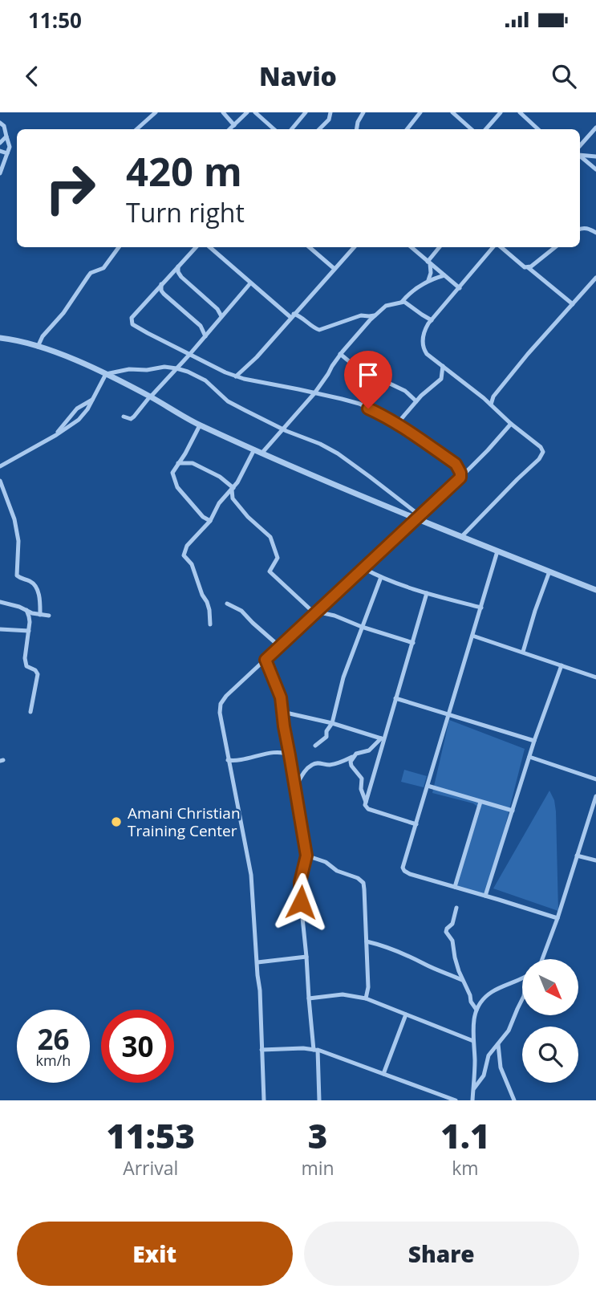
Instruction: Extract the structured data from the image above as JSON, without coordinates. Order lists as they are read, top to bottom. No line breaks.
{"places":["Amani Christian Training Center"],"north":"bottom right","page":{"status":"11:50","header":"Navio","turn":["420 m","Turn right"],"speed":"26 km/h","limit":"30","eta":["11:53","Arrival","3","min","1.1","km"],"buttons":["Exit","Share"]}}
